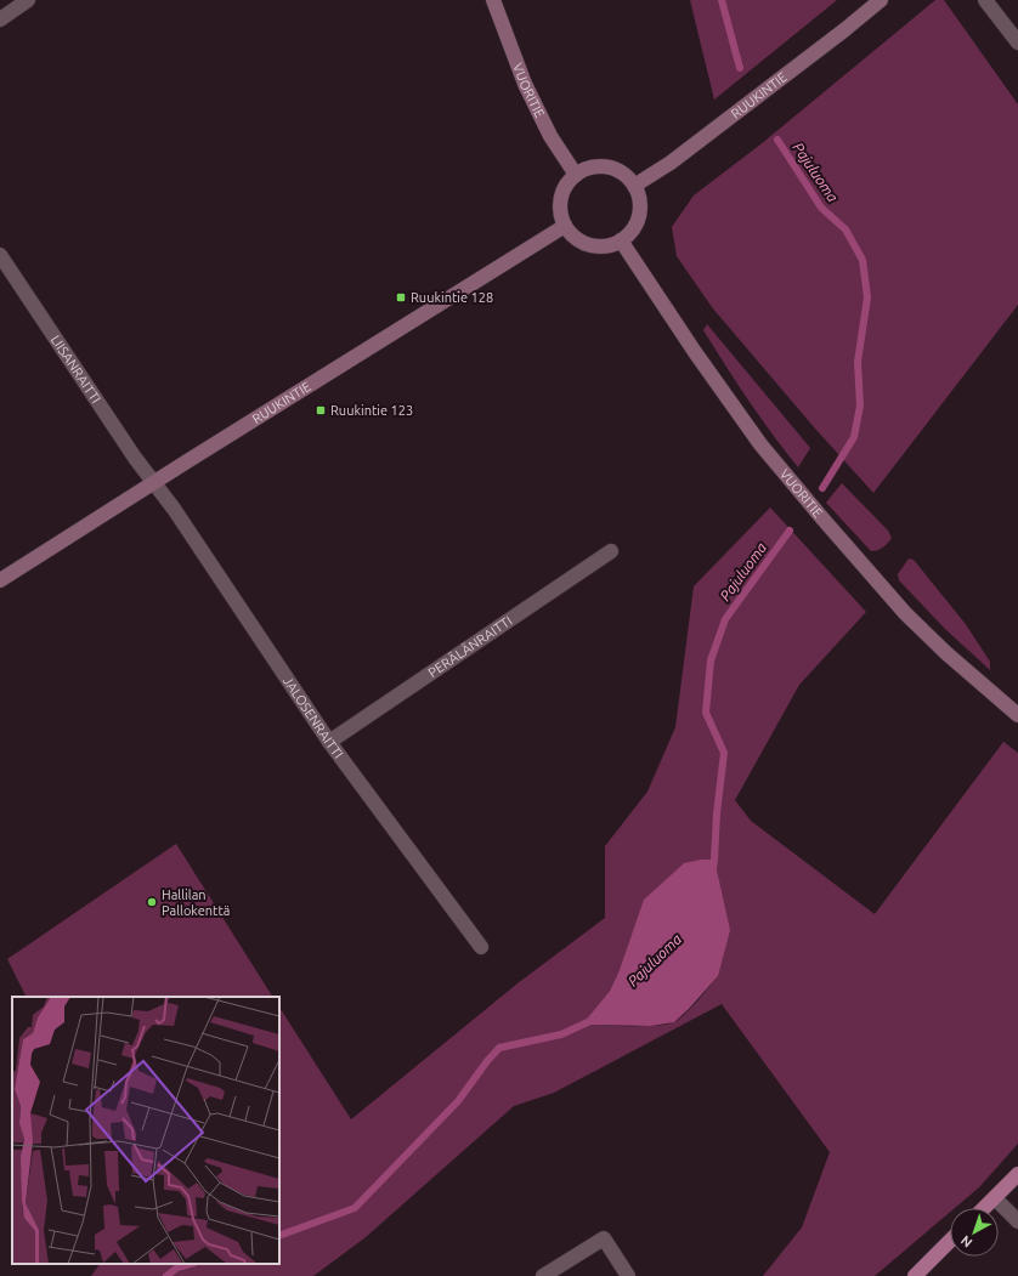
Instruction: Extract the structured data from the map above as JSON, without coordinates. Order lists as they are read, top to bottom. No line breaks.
{"streets":{"street":["VUORITIE","RUUKINTIE","LIISANRAITTI","PERÄLÄNRAITTI","JALOSENRAITTI"]},"crossings":[["VUORITIE","RUUKINTIE"],["RUUKINTIE","LIISANRAITTI"],["RUUKINTIE","JALOSENRAITTI"],["LIISANRAITTI","JALOSENRAITTI"],["PERÄLÄNRAITTI","JALOSENRAITTI"]],"water":["Pajuluoma"],"places":{"transit":["Ruukintie 128","Ruukintie 123"],"other":["Hallilan Pallokenttä"]},"north":"bottom left"}
